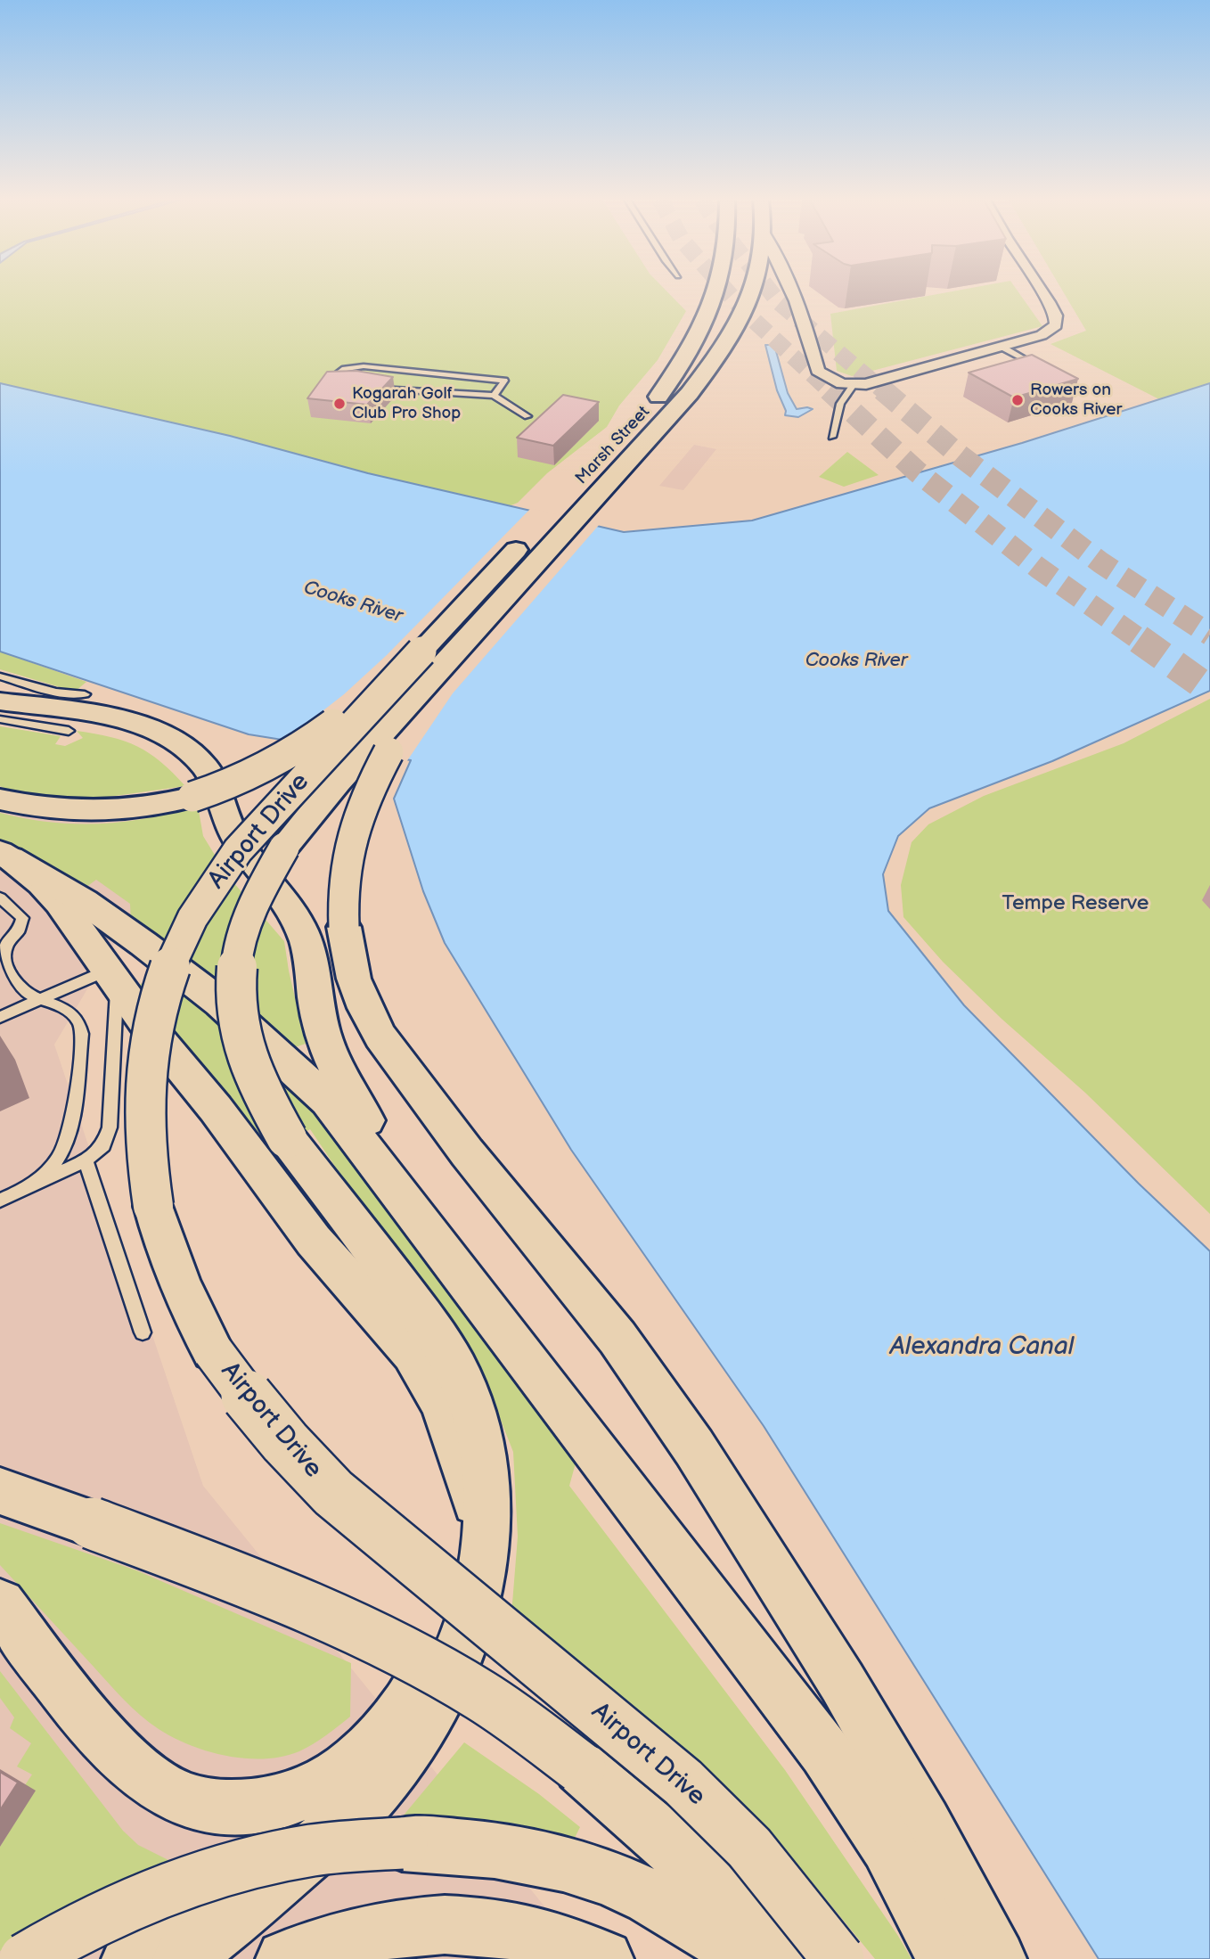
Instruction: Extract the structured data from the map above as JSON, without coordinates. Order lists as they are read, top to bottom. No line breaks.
{"streets":{"main road":["Marsh Street","Airport Drive"]},"crossings":[["Marsh Street","Airport Drive"]],"water":["Cooks River","Alexandra Canal"],"parks":["Tempe Reserve"],"places":["Rowers on Cooks River","Kogarah Golf Club Pro Shop"]}
